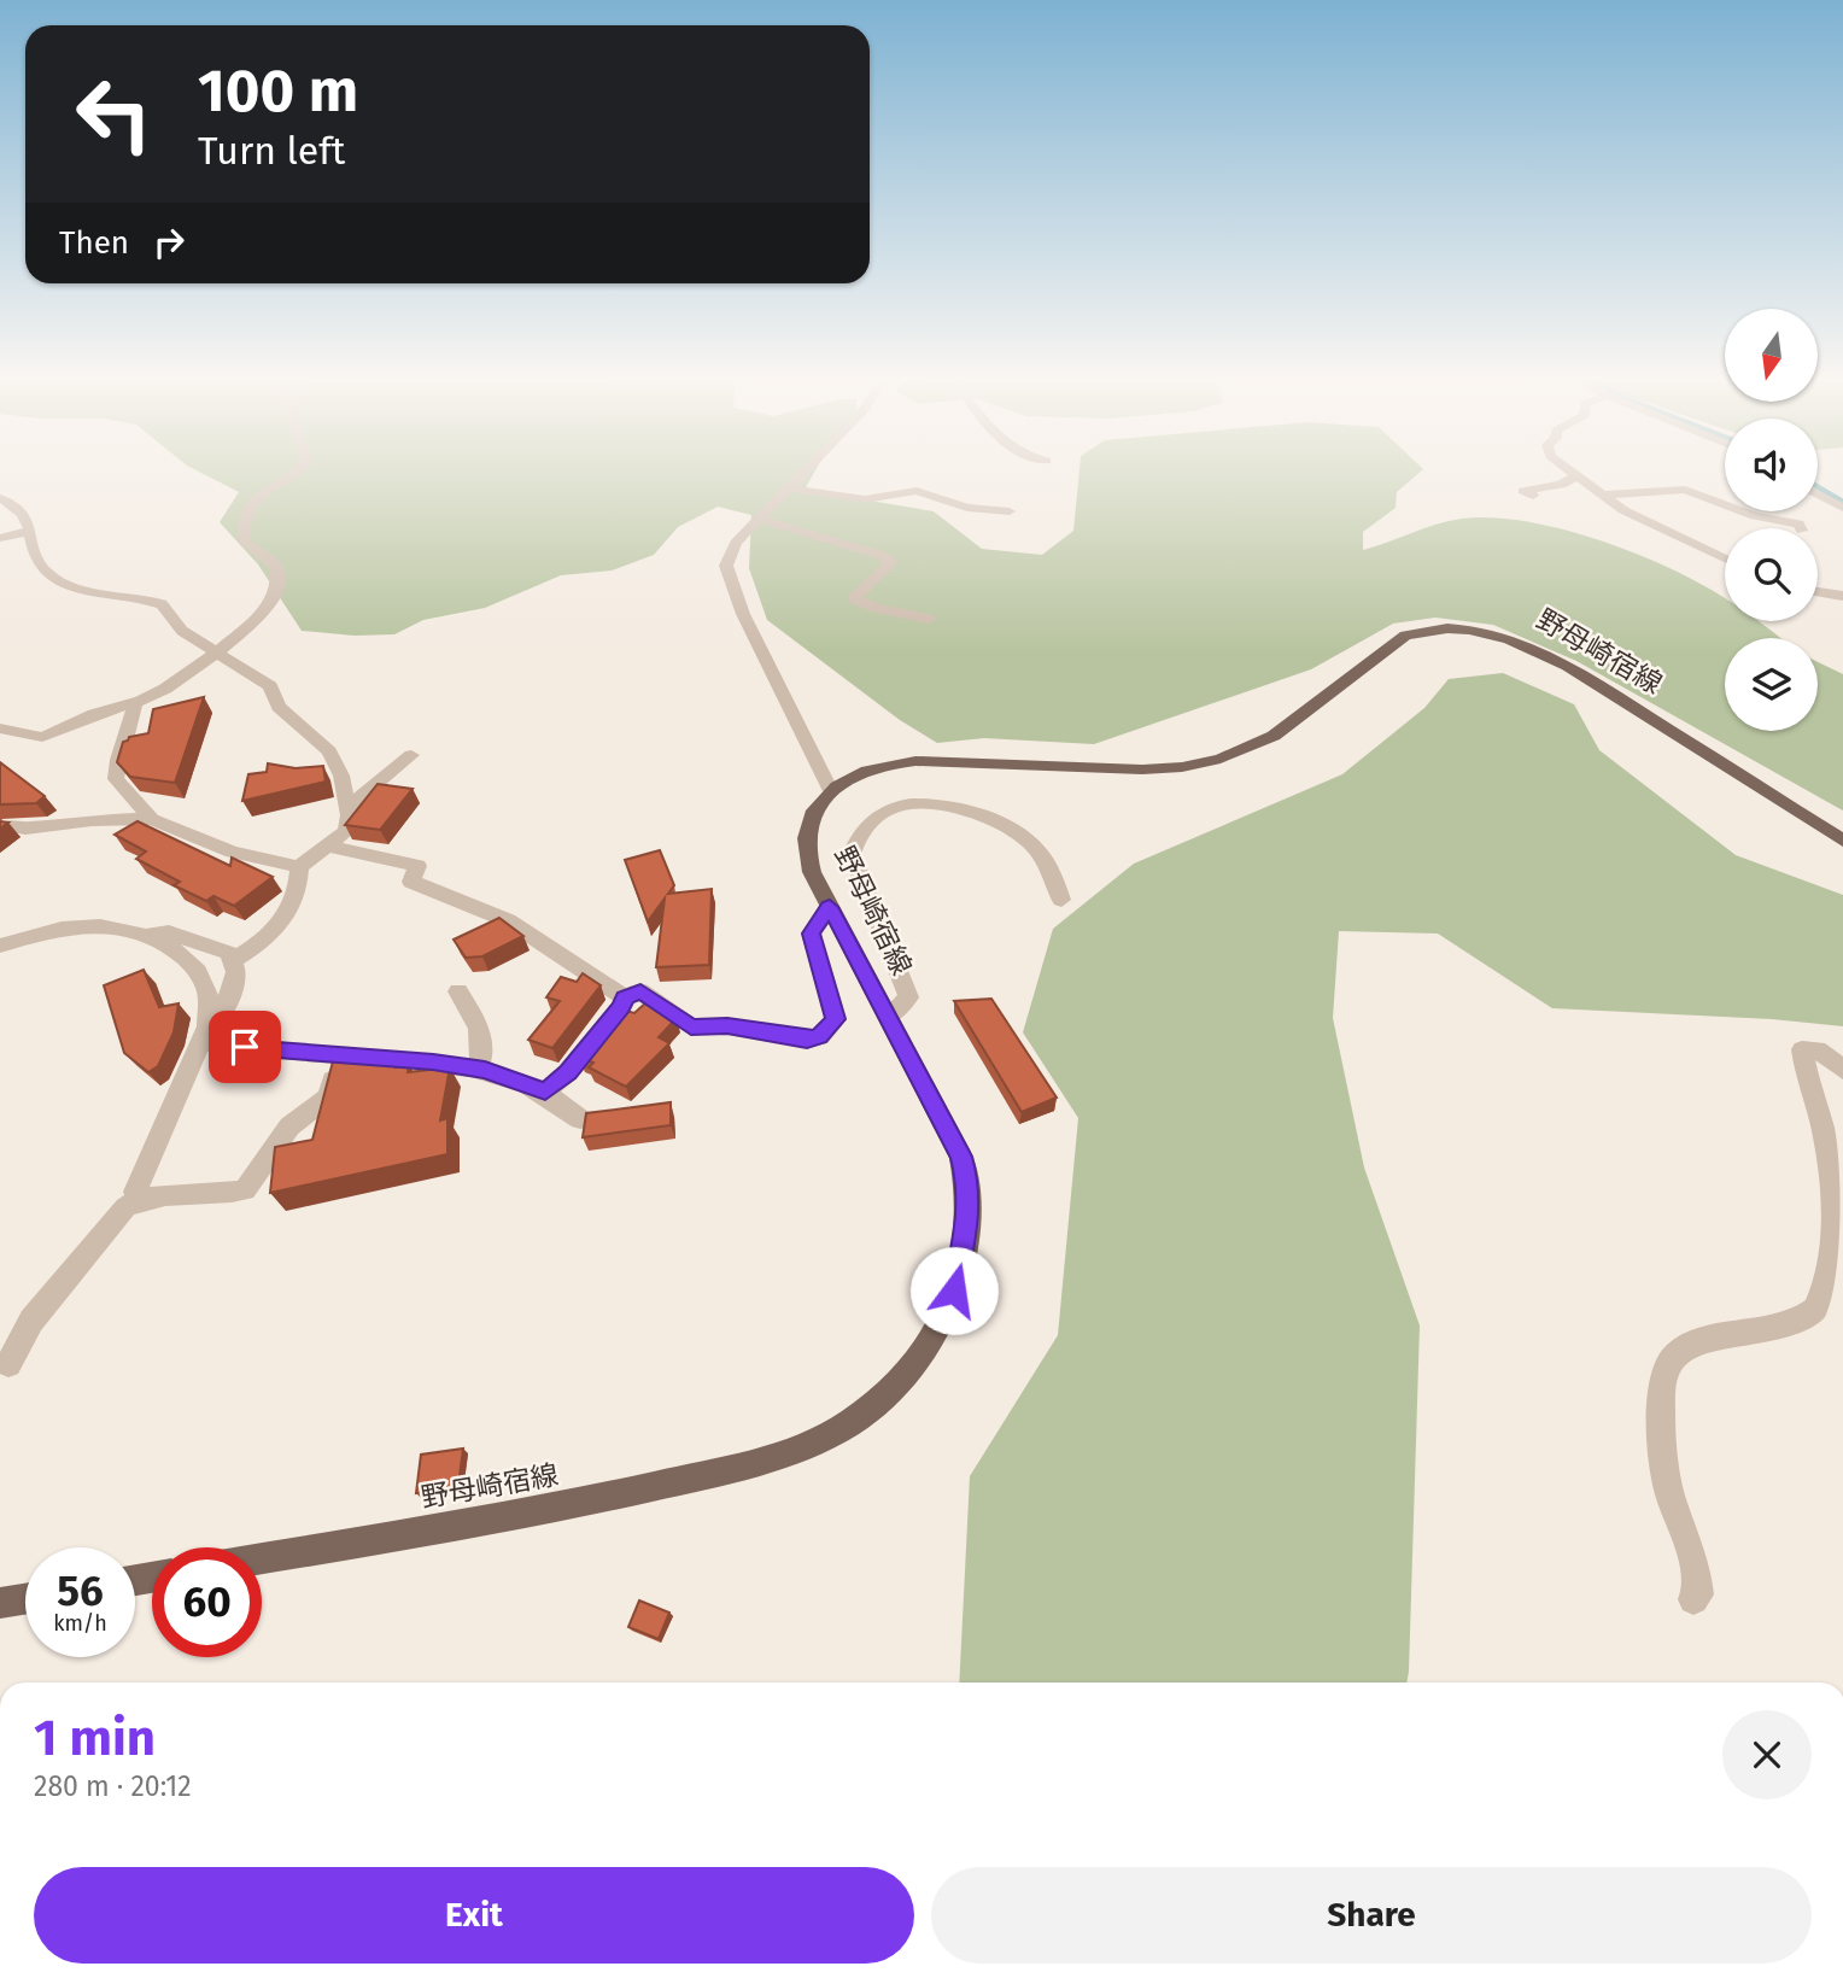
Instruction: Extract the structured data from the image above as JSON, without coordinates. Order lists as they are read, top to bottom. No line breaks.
{"streets":{"main road":["野母崎宿線"]},"north":"bottom","page":{"turn":["100 m","Turn left"],"then":"Then","speed":"56 km/h","limit":"60","heading":["1 min","280 m · 20:12"],"buttons":["Exit","Share"]}}
